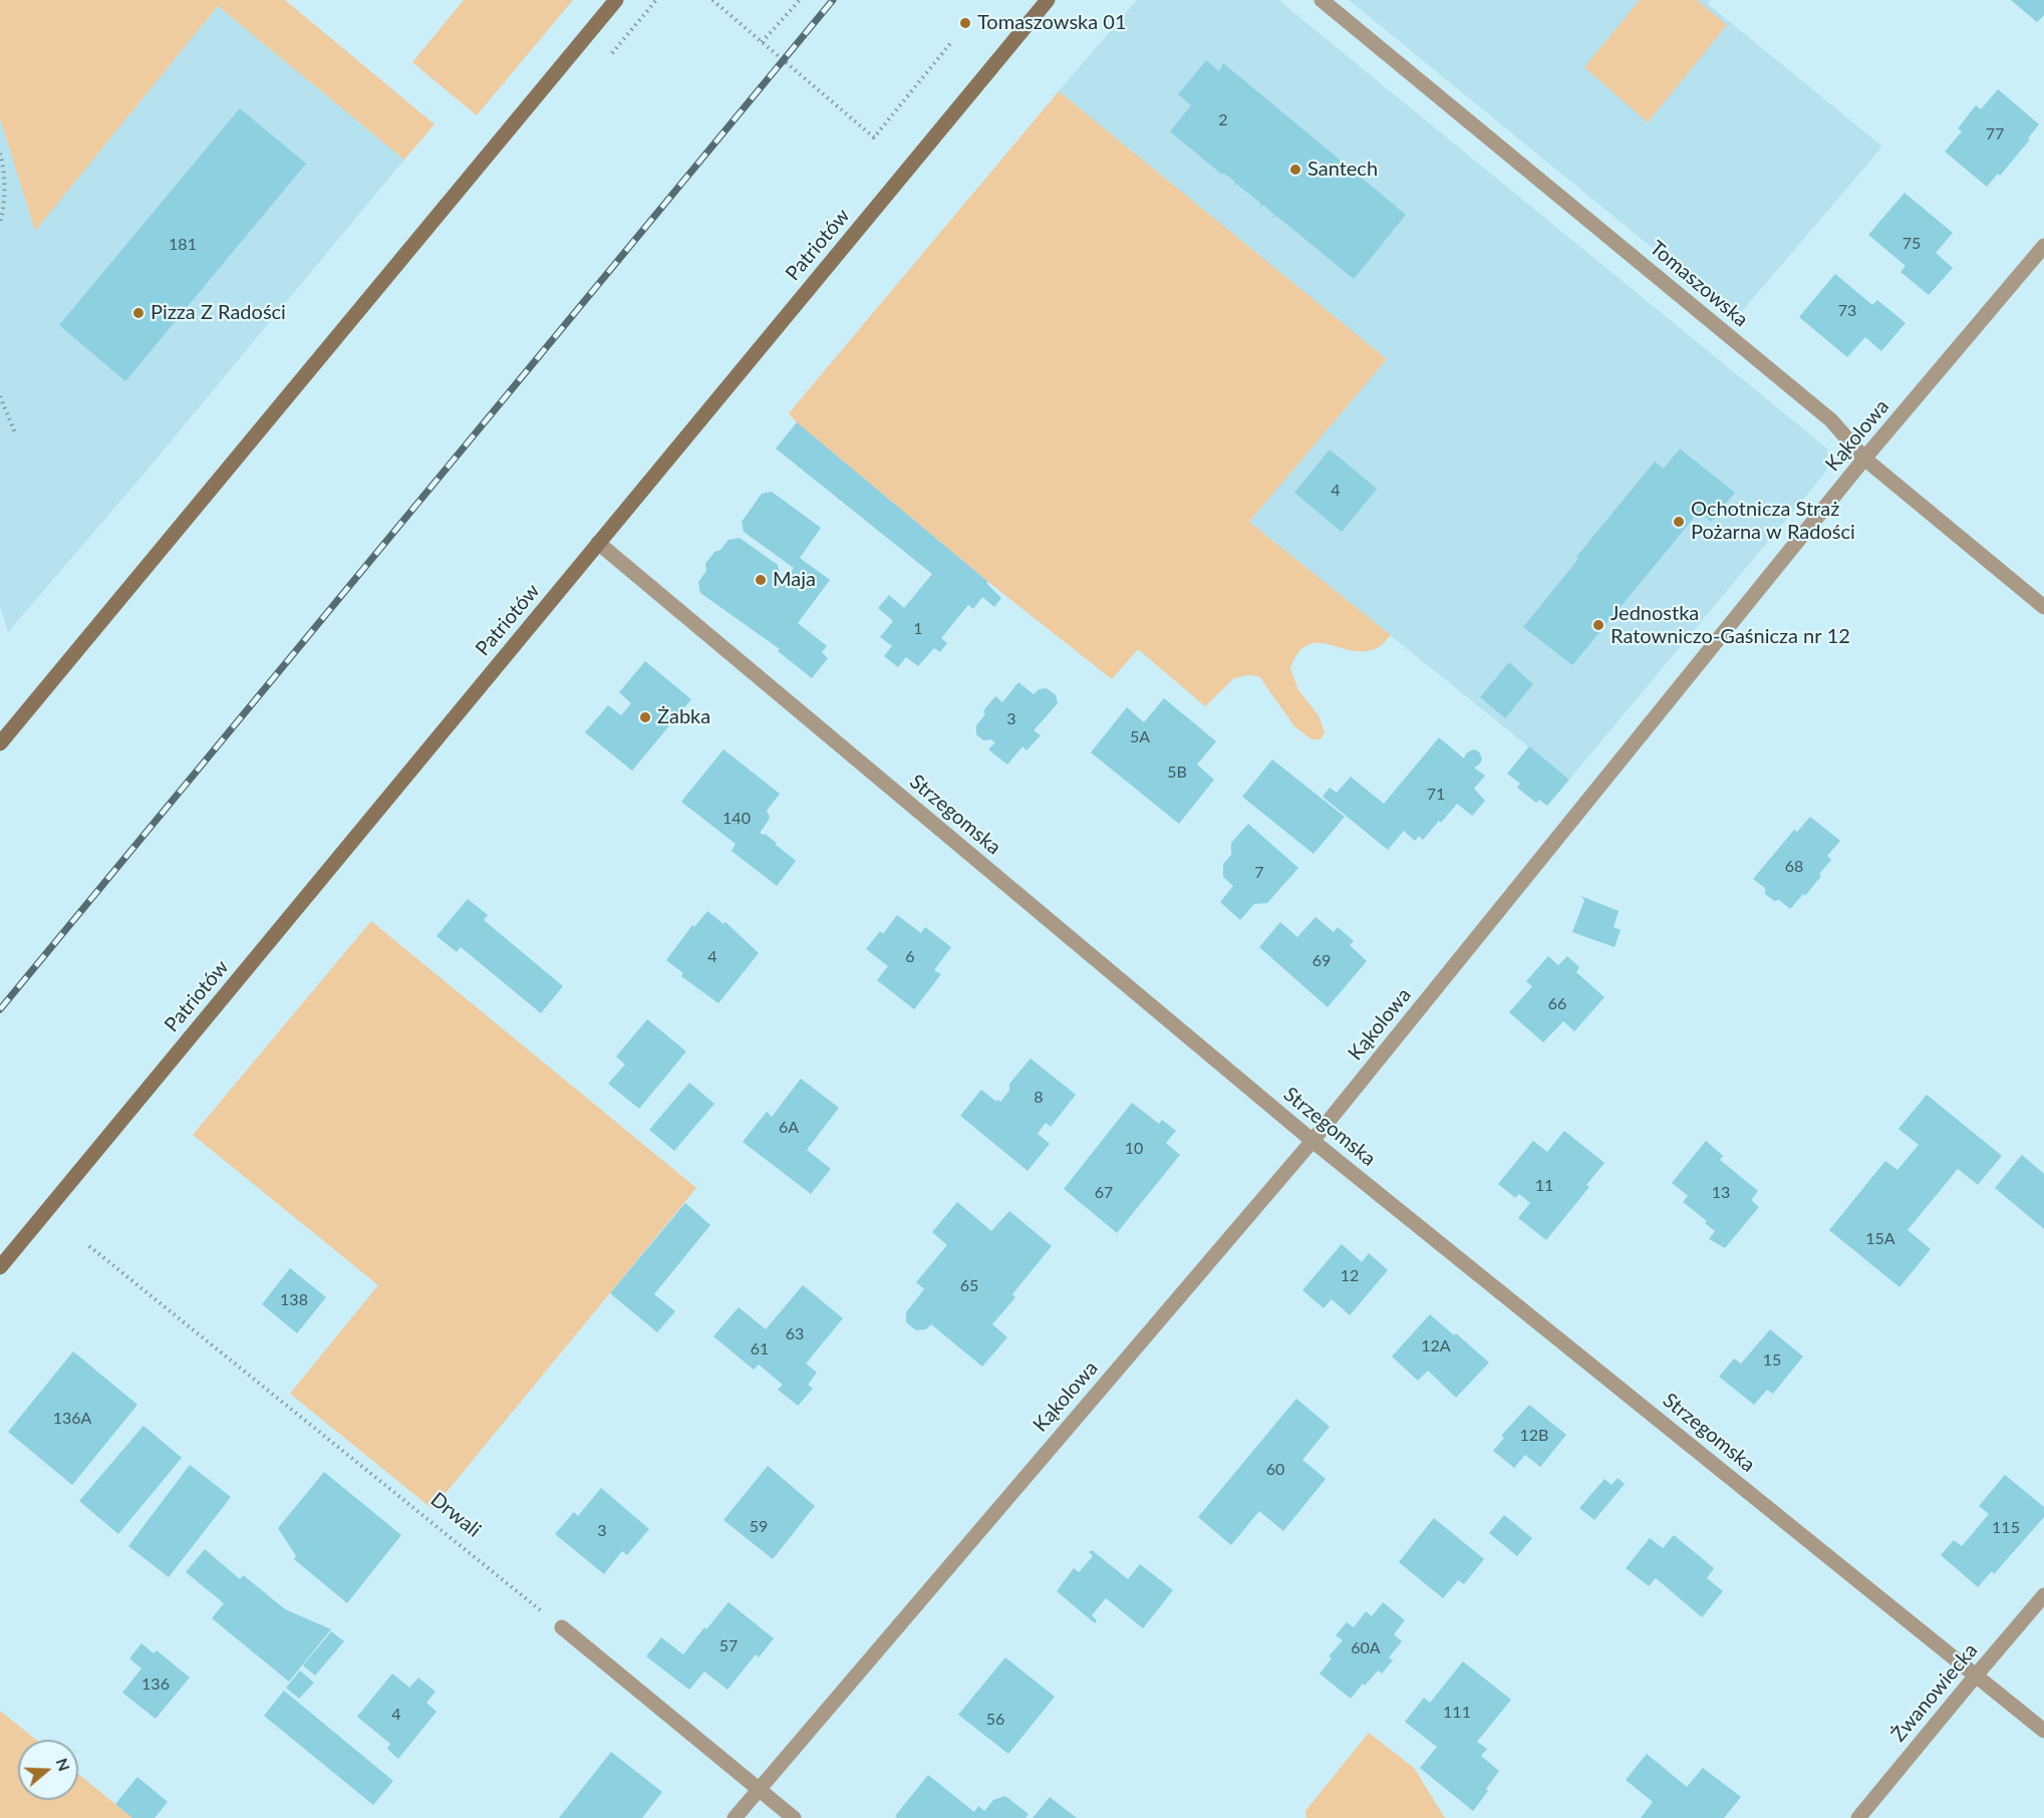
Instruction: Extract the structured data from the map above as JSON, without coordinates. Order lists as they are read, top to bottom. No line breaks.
{"streets":{"main road":["Patriotów"],"street":["Tomaszowska","Kąkolowa","Strzegomska","Żwanowiecka"],"path":["Drwali"]},"crossings":[["Patriotów","Strzegomska"],["Tomaszowska","Kąkolowa"],["Kąkolowa","Strzegomska"],["Strzegomska","Żwanowiecka"]],"places":["Tomaszowska 01","Santech","Pizza Z Radości","Ochotnicza Straż Pożarna w Radości","Maja","Jednostka Ratowniczo-Gaśnicza nr 12","Żabka"],"house_numbers":["2","77","75","181","73","4","1","3","5A","5B","71","140","68","7","4","6","69","66","8","6A","10","11","67","13","15A","12","65","138","63","12A","61","15","136A","12B","60","59","115","3","57","60A","136","111","4","56"],"north":"right"}
